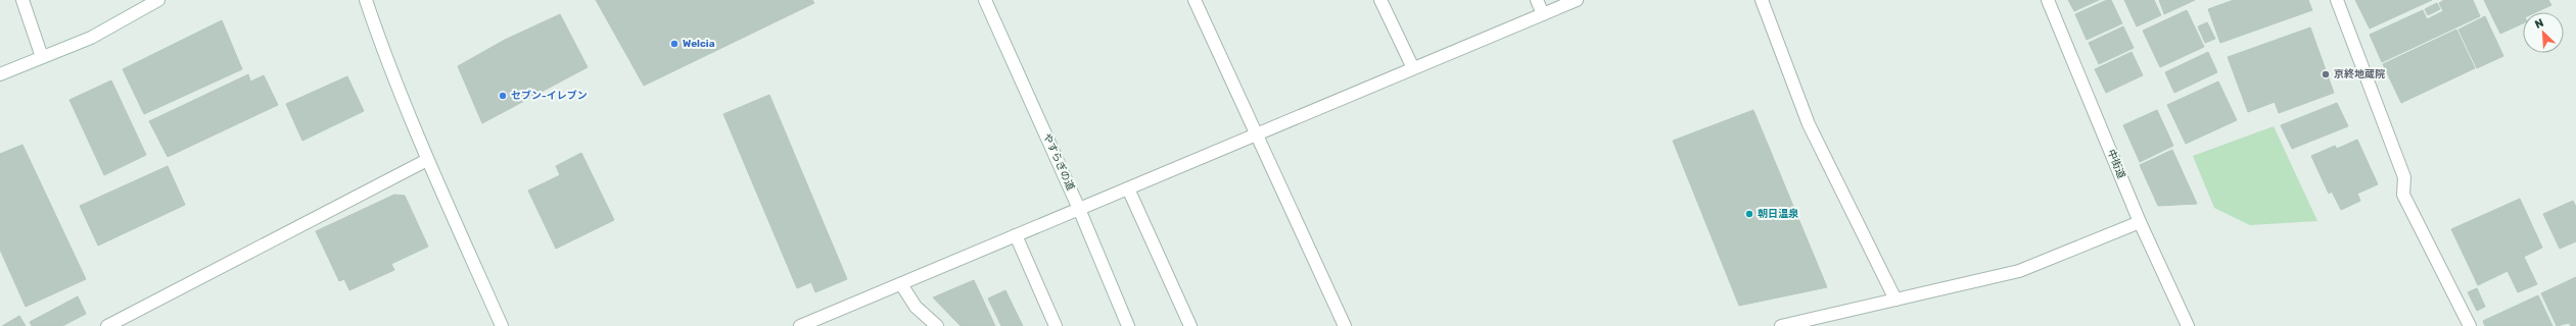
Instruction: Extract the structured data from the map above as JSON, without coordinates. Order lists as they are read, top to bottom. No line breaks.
{"streets":{"street":["やすらぎの道","中街道"]},"places":["Welcia","京終地蔵院","セブン-イレブン","朝日温泉"],"north":"top left"}
